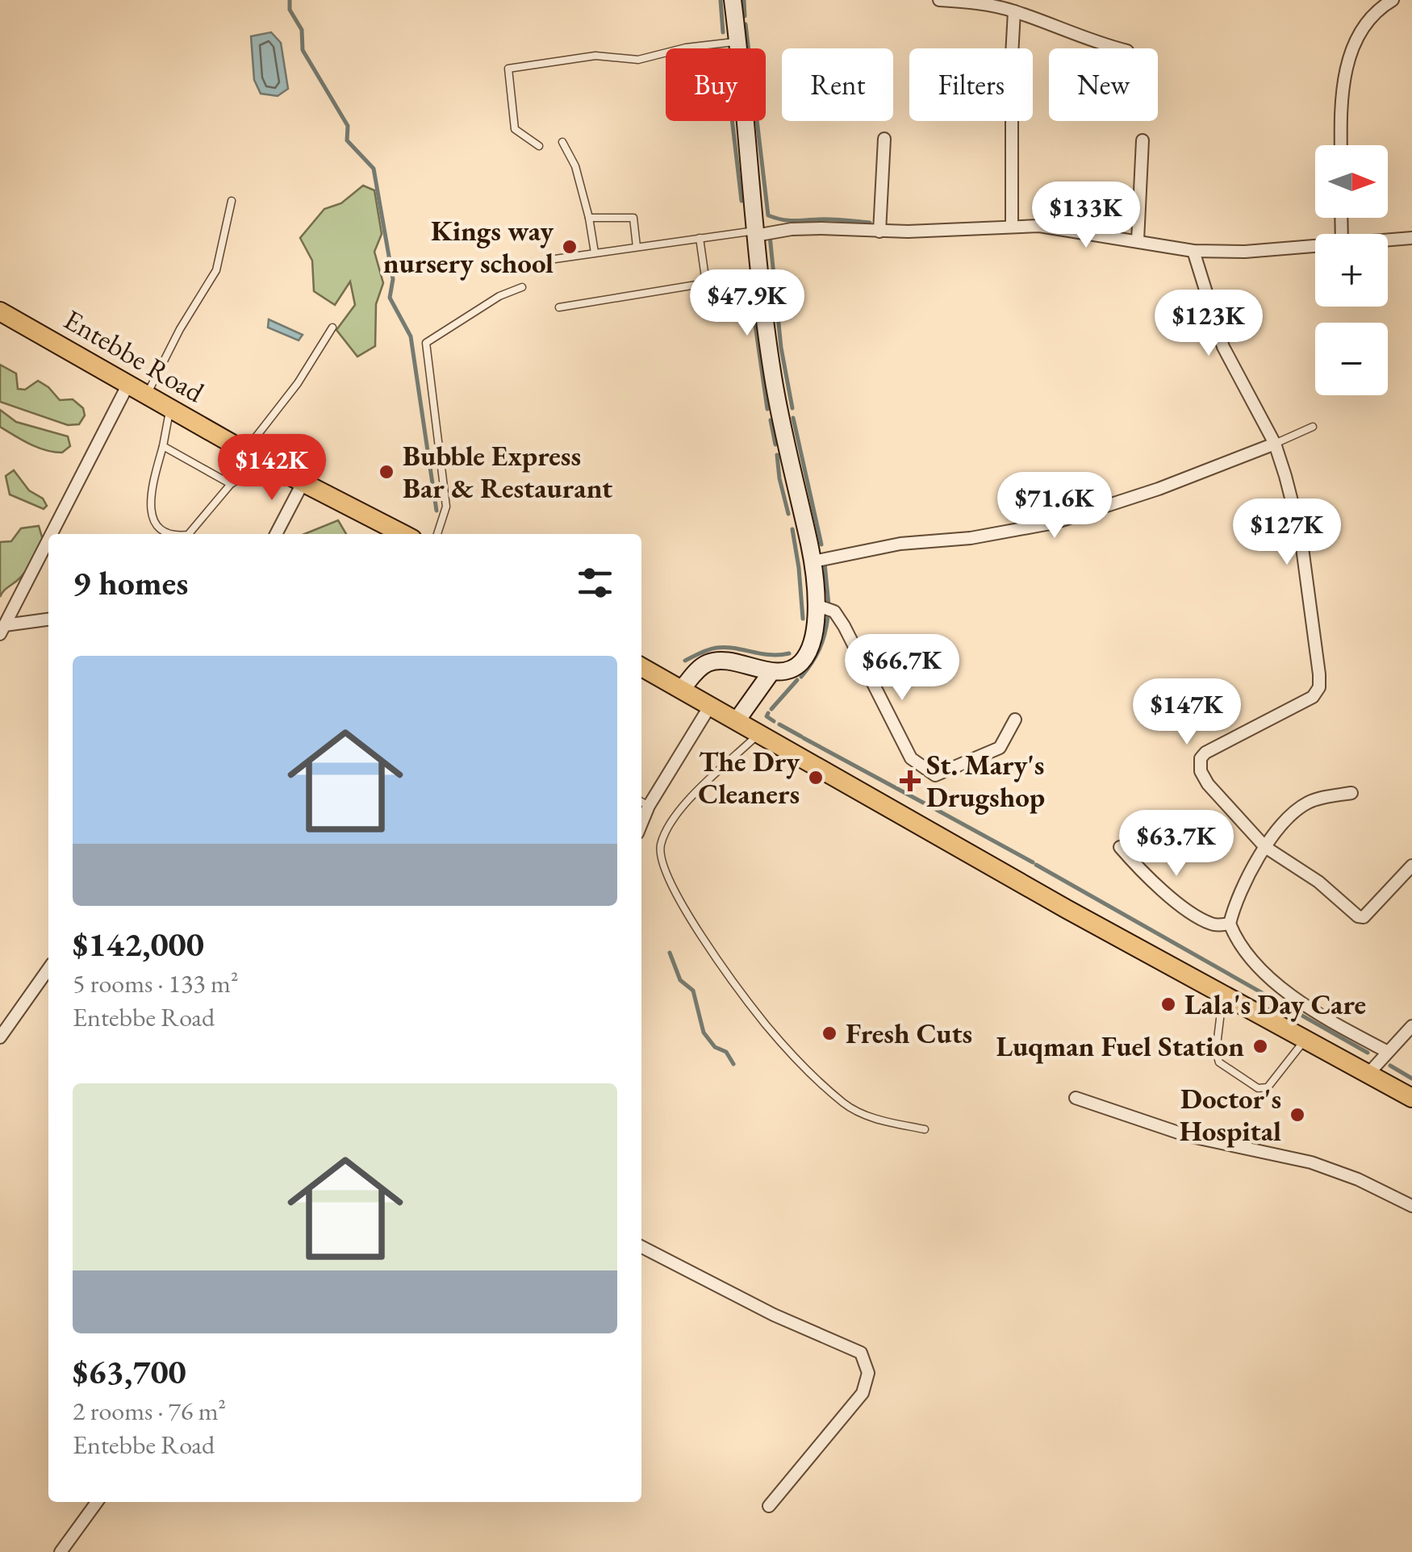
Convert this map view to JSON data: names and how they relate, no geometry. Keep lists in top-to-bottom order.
{
  "streets": {
    "main road": ["Entebbe Road"]
  },
  "places": {
    "other": [
      "Kings way nursery school",
      "Bubble Express Bar & Restaurant",
      "The Dry Cleaners",
      "Lala's Day Care",
      "Fresh Cuts",
      "Luqman Fuel Station",
      "Doctor's Hospital"
    ],
    "health": ["St. Mary's Drugshop"]
  },
  "north": "right",
  "page": {
    "chip": [
      "Buy",
      "Rent",
      "Filters",
      "New"
    ],
    "map_buttons": ["+", "−"],
    "price": [
      "$133K",
      "$47.9K",
      "$123K",
      "$142K",
      "$71.6K",
      "$127K",
      "$66.7K",
      "$147K",
      "$63.7K"
    ],
    "heading": "9 homes",
    "list": [
      {
        "name": "$142,000",
        "note": "5 rooms · 133 m² · Entebbe Road"
      },
      {
        "name": "$63,700",
        "note": "2 rooms · 76 m² · Entebbe Road"
      }
    ]
  }
}
